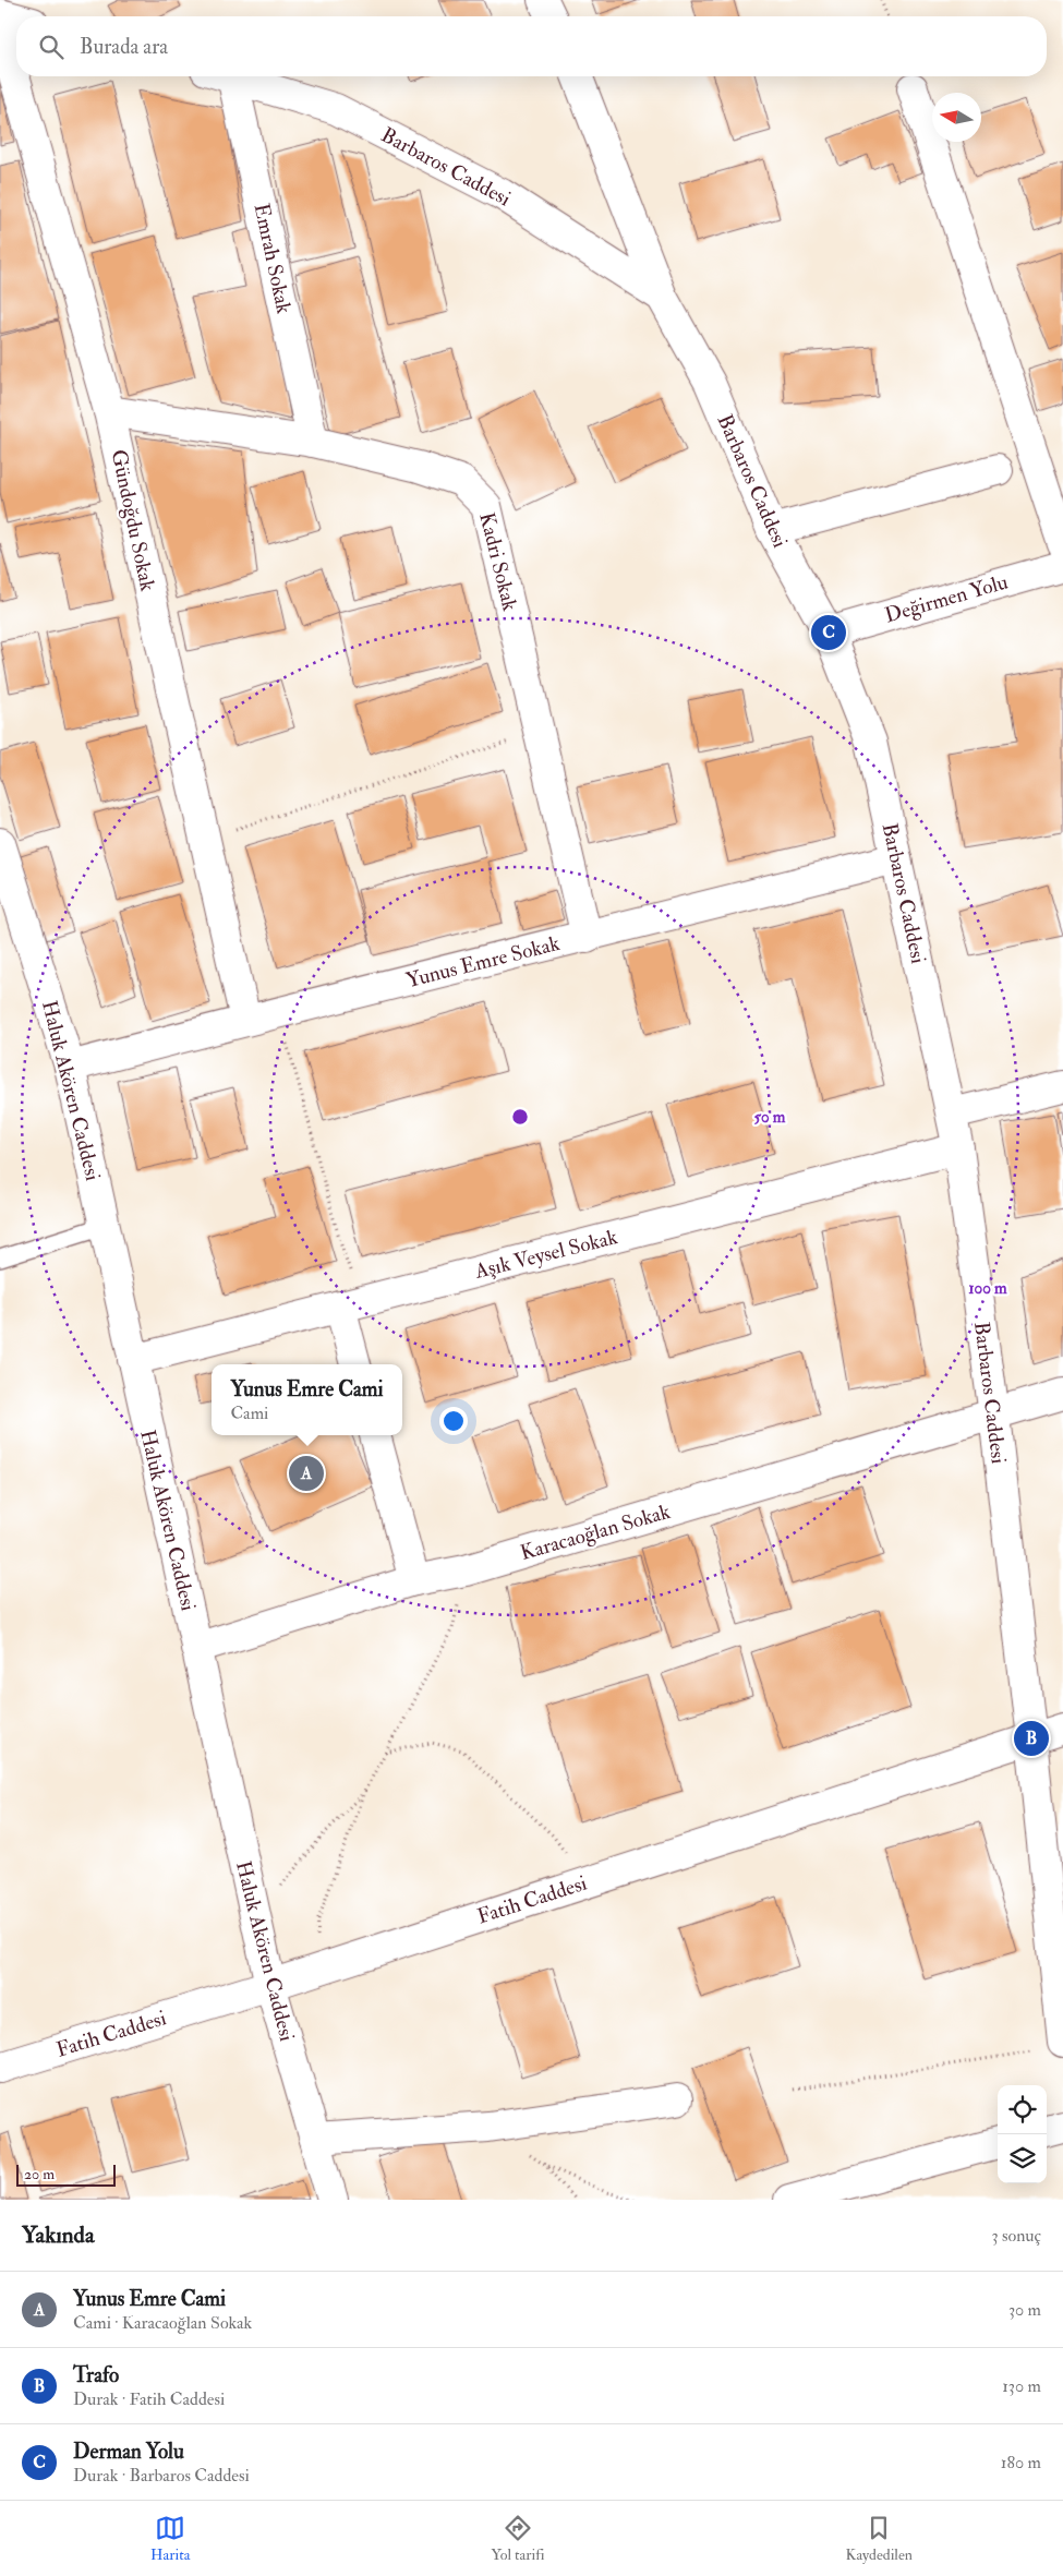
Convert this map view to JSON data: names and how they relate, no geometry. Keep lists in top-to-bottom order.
{
  "streets": {
    "street": [
      "Barbaros Caddesi",
      "Emrah Sokak",
      "Gündoğdu Sokak",
      "Kadri Sokak",
      "Değirmen Yolu",
      "Yunus Emre Sokak",
      "Haluk Akören Caddesi",
      "Aşık Veysel Sokak",
      "Karacaoğlan Sokak",
      "Fatih Caddesi"
    ]
  },
  "crossings": [
    ["Barbaros Caddesi", "Değirmen Yolu"],
    ["Barbaros Caddesi", "Yunus Emre Sokak"],
    ["Barbaros Caddesi", "Aşık Veysel Sokak"],
    ["Barbaros Caddesi", "Karacaoğlan Sokak"],
    ["Barbaros Caddesi", "Fatih Caddesi"],
    ["Emrah Sokak", "Kadri Sokak"],
    ["Gündoğdu Sokak", "Kadri Sokak"],
    ["Gündoğdu Sokak", "Yunus Emre Sokak"],
    ["Kadri Sokak", "Yunus Emre Sokak"],
    ["Yunus Emre Sokak", "Haluk Akören Caddesi"],
    ["Haluk Akören Caddesi", "Aşık Veysel Sokak"],
    ["Haluk Akören Caddesi", "Karacaoğlan Sokak"],
    ["Haluk Akören Caddesi", "Fatih Caddesi"]
  ],
  "scale_bar": "20 m",
  "north": "left",
  "page": {
    "search": "Burada ara",
    "pins": ["C", "A", "B"],
    "popup": ["Yunus Emre Cami", "Cami"],
    "scale": "20 m",
    "heading": ["Yakında", "3 sonuç"],
    "list": [
      {
        "mark": "A",
        "name": "Yunus Emre Cami",
        "note": "Cami · Karacaoğlan Sokak",
        "value": "30 m"
      },
      {
        "mark": "B",
        "name": "Trafo",
        "note": "Durak · Fatih Caddesi",
        "value": "130 m"
      },
      {
        "mark": "C",
        "name": "Derman Yolu",
        "note": "Durak · Barbaros Caddesi",
        "value": "180 m"
      }
    ],
    "nav": ["Harita", "Yol tarifi", "Kaydedilen"]
  },
  "rings": ["50 m", "100 m"]
}
